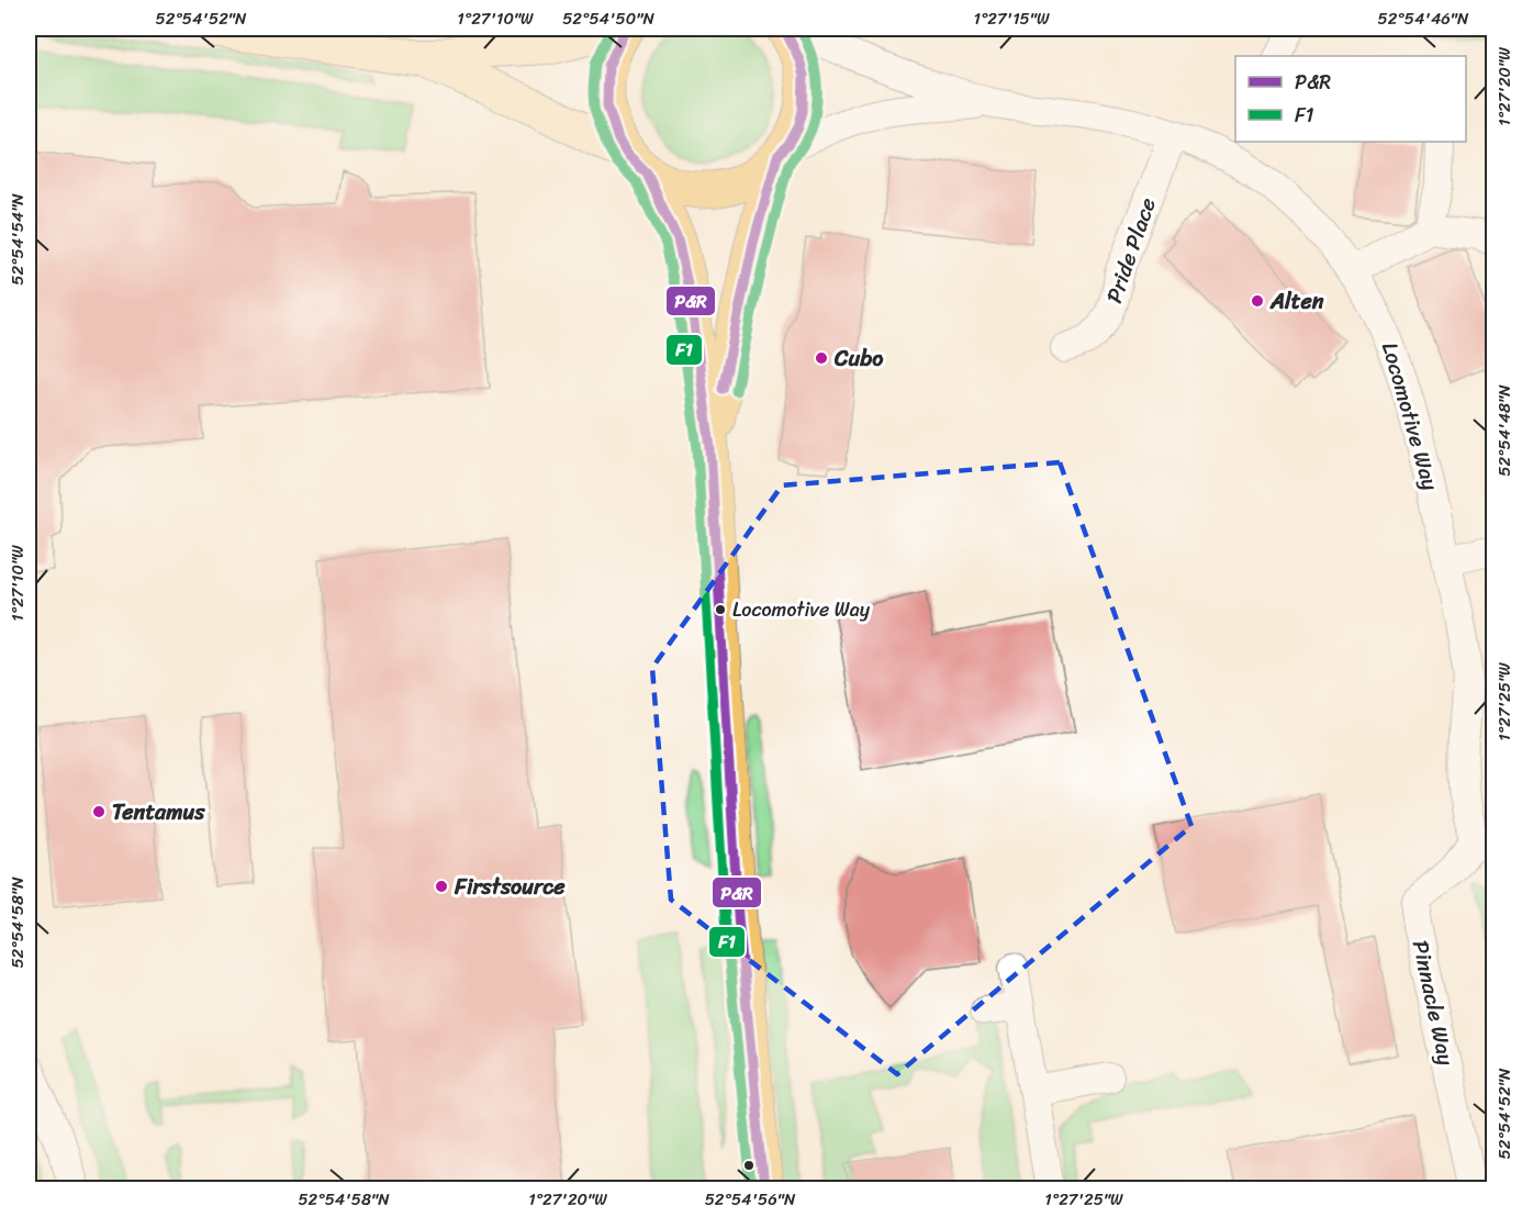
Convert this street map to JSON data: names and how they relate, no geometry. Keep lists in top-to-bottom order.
{
  "streets": {
    "street": ["Pride Place", "Locomotive Way", "Pinnacle Way"]
  },
  "crossings": [
    ["Pride Place", "Locomotive Way"],
    ["Locomotive Way", "Pinnacle Way"]
  ],
  "places": [
    "Alten",
    "Cubo",
    "Locomotive Way",
    "Tentamus",
    "Firstsource"
  ],
  "lines": ["transit line P&R", "transit line F1"],
  "legend": ["P&R", "F1"],
  "coordinates": [
    "52°54'52\"N",
    "1°27'10\"W",
    "52°54'50\"N",
    "1°27'15\"W",
    "52°54'46\"N",
    "1°27'20\"W",
    "52°54'54\"N",
    "52°54'48\"N",
    "1°27'25\"W",
    "52°54'58\"N",
    "52°54'56\"N"
  ]
}
